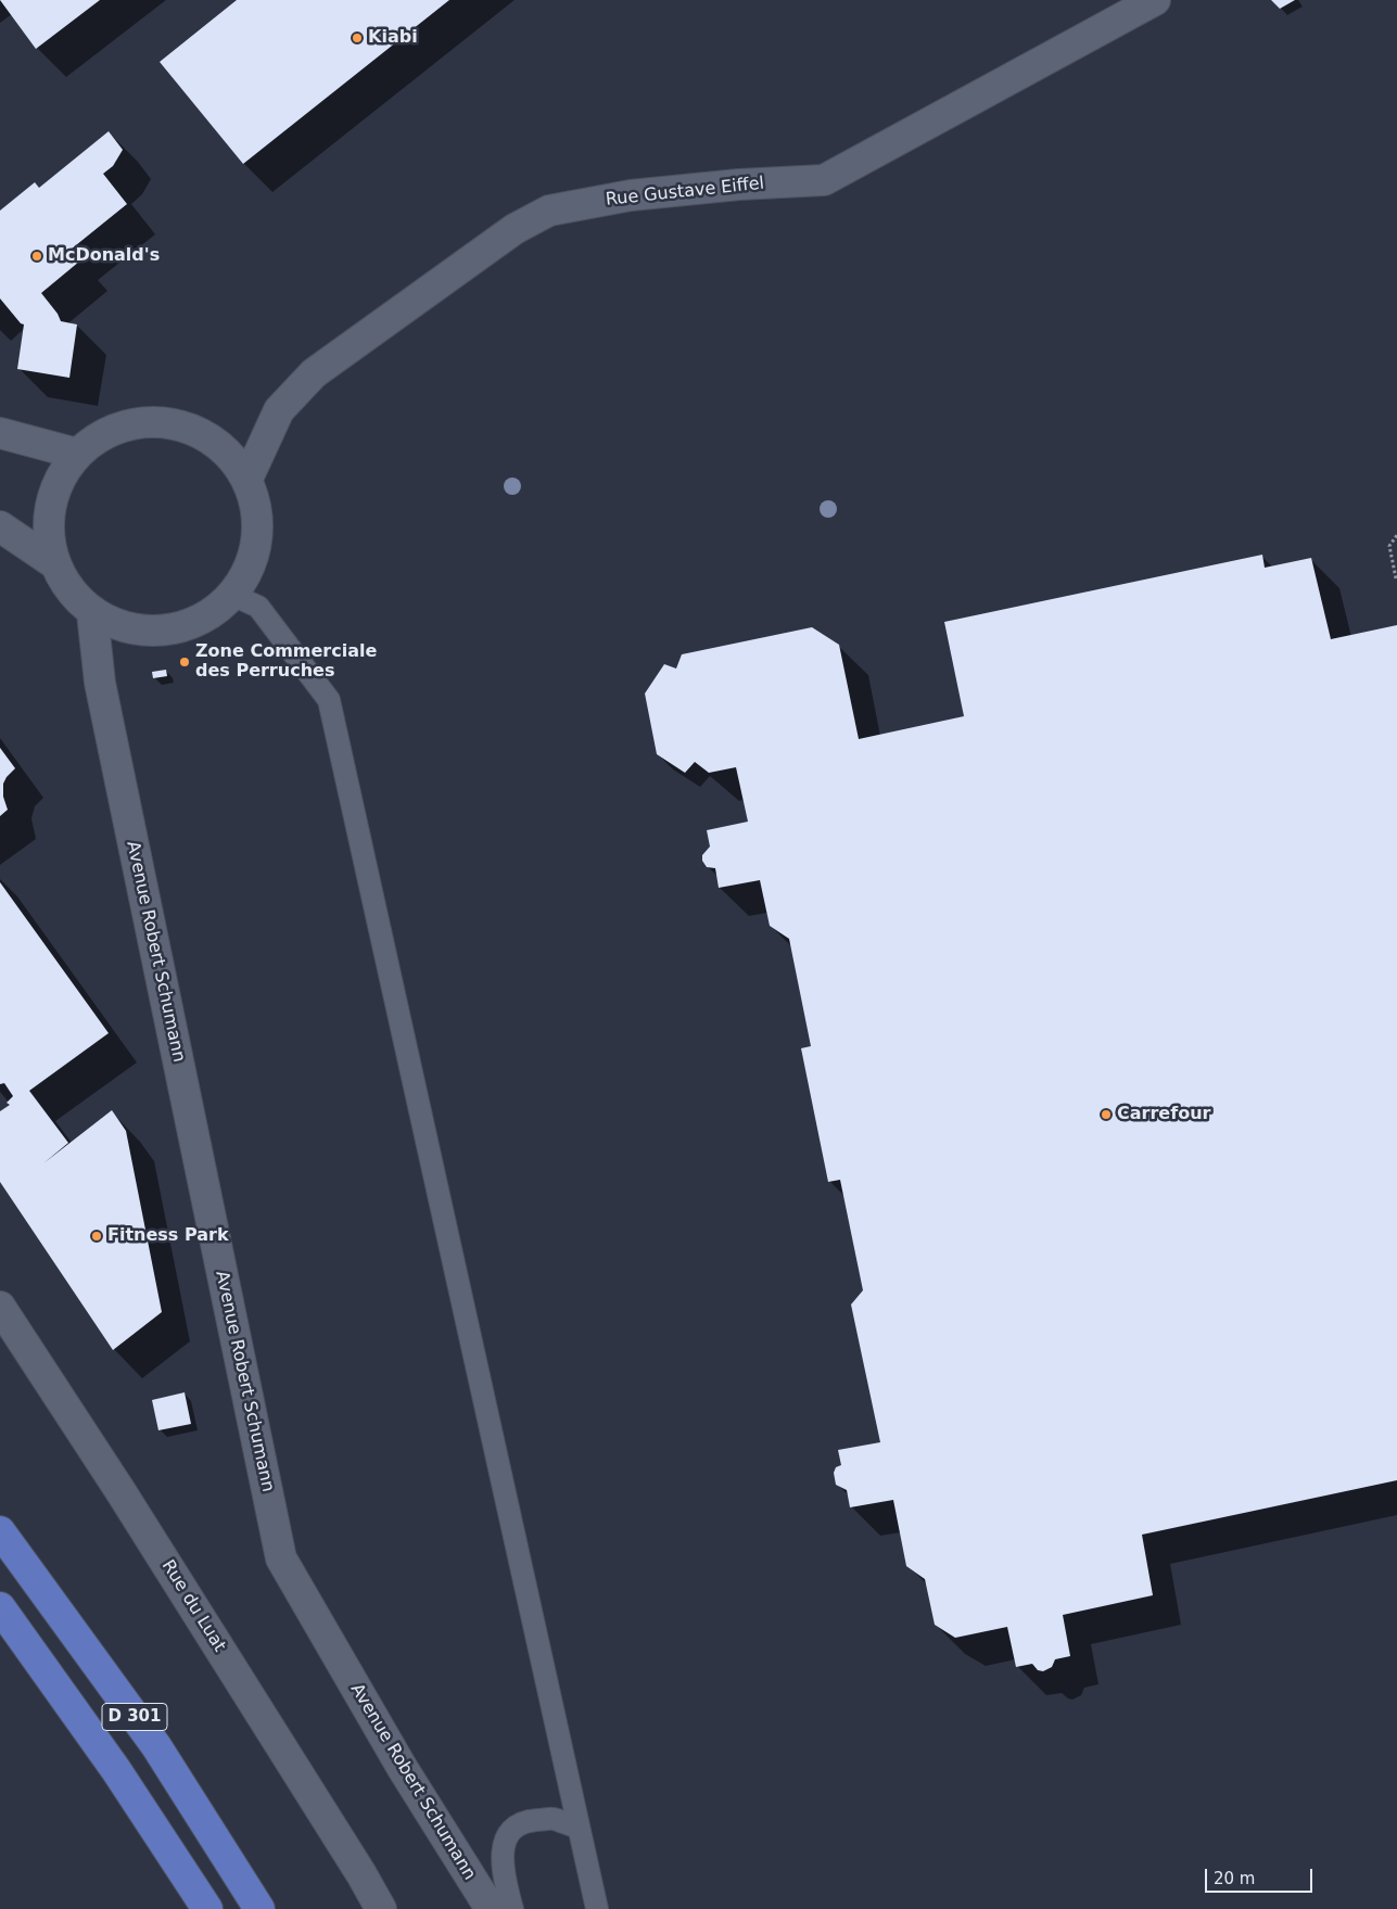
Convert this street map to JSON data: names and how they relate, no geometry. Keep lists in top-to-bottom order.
{
  "streets": {
    "highway": ["D 301"],
    "street": ["Rue Gustave Eiffel", "Avenue Robert Schumann", "Rue du Luat"]
  },
  "places": [
    "Kiabi",
    "McDonald's",
    "Zone Commerciale des Perruches",
    "Carrefour",
    "Fitness Park"
  ],
  "scale_bar": "20 m"
}
